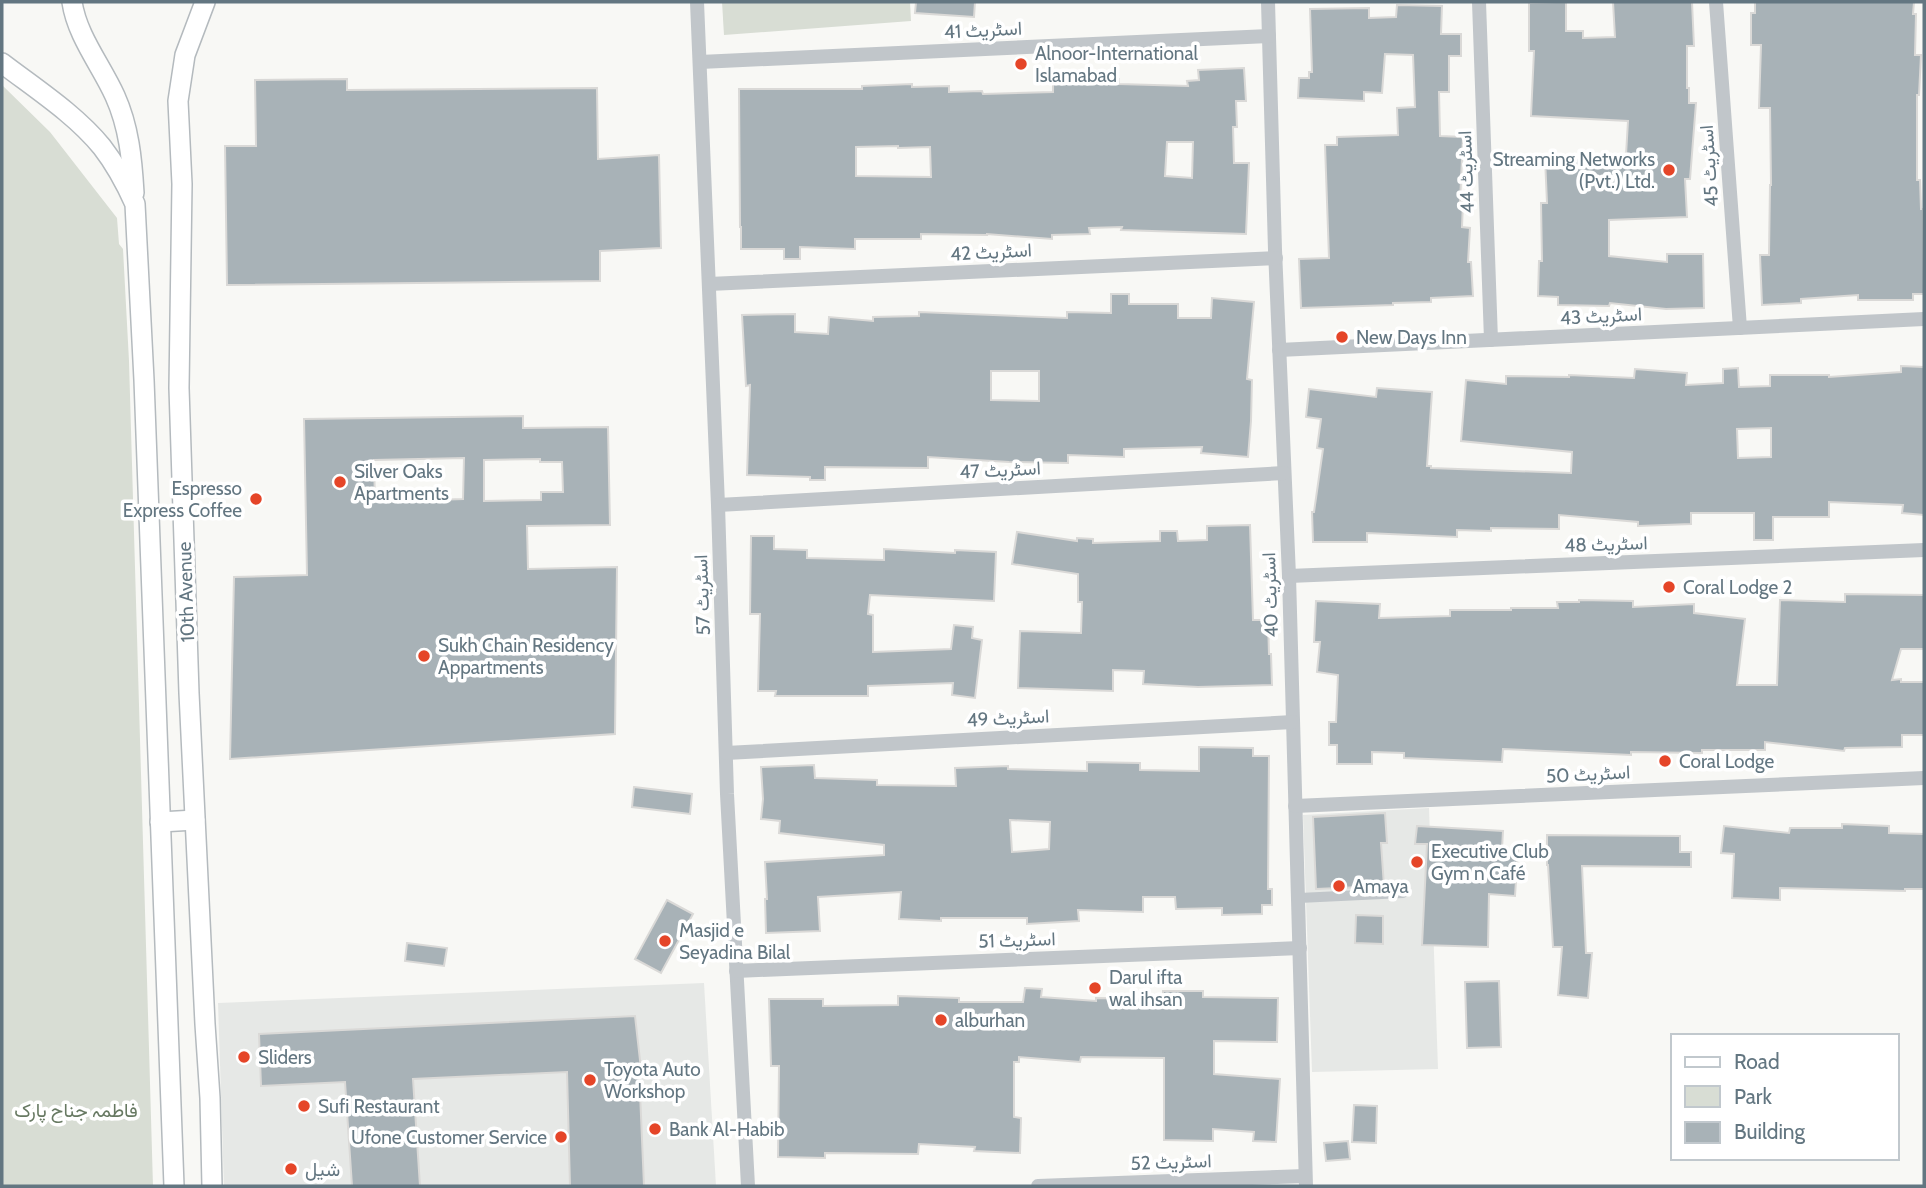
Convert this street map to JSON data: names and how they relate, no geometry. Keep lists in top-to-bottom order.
{
  "streets": {
    "main road": ["10th Avenue"],
    "street": [
      "اسٹریٹ 41",
      "اسٹریٹ 45",
      "اسٹریٹ 44",
      "اسٹریٹ 42",
      "اسٹریٹ 43",
      "اسٹریٹ 47",
      "اسٹریٹ 48",
      "اسٹریٹ 57",
      "اسٹریٹ 40",
      "اسٹریٹ 49",
      "اسٹریٹ 50",
      "اسٹریٹ 51",
      "اسٹریٹ 52"
    ]
  },
  "crossings": [
    ["اسٹریٹ 41", "اسٹریٹ 57"],
    ["اسٹریٹ 41", "اسٹریٹ 40"],
    ["اسٹریٹ 45", "اسٹریٹ 43"],
    ["اسٹریٹ 44", "اسٹریٹ 43"],
    ["اسٹریٹ 42", "اسٹریٹ 57"],
    ["اسٹریٹ 42", "اسٹریٹ 40"],
    ["اسٹریٹ 43", "اسٹریٹ 40"],
    ["اسٹریٹ 47", "اسٹریٹ 57"],
    ["اسٹریٹ 47", "اسٹریٹ 40"],
    ["اسٹریٹ 48", "اسٹریٹ 40"],
    ["اسٹریٹ 57", "اسٹریٹ 49"],
    ["اسٹریٹ 57", "اسٹریٹ 51"],
    ["اسٹریٹ 40", "اسٹریٹ 49"],
    ["اسٹریٹ 40", "اسٹریٹ 50"],
    ["اسٹریٹ 40", "اسٹریٹ 51"],
    ["اسٹریٹ 40", "اسٹریٹ 52"]
  ],
  "parks": ["فاطمہ جناح پارک"],
  "places": [
    "Alnoor-International Islamabad",
    "Streaming Networks (Pvt.) Ltd.",
    "New Days Inn",
    "Silver Oaks Apartments",
    "Espresso Express Coffee",
    "Coral Lodge 2",
    "Sukh Chain Residency Appartments",
    "Coral Lodge",
    "Executive Club Gym n Café",
    "Amaya",
    "Masjid e Seyadina Bilal",
    "Darul ifta wal ihsan",
    "alburhan",
    "Sliders",
    "Toyota Auto Workshop",
    "Sufi Restaurant",
    "Bank Al-Habib",
    "Ufone Customer Service",
    "شیل"
  ],
  "legend": ["Road", "Park", "Building"]
}
